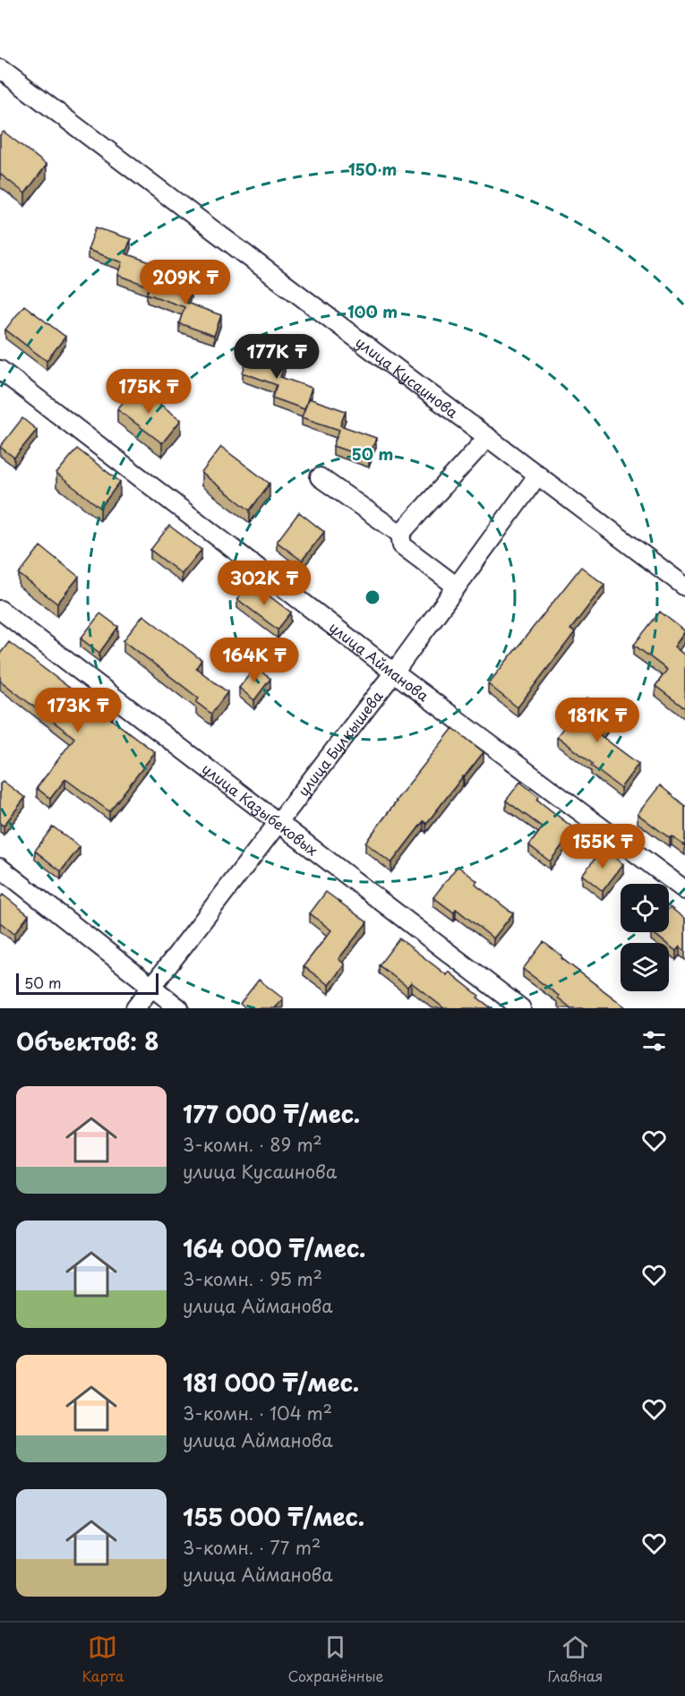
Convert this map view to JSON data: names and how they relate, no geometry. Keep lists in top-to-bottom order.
{
  "streets": {
    "street": [
      "улица Кусаинова",
      "улица Айманова",
      "улица Булкышева",
      "улица Казыбековых"
    ]
  },
  "crossings": [
    ["улица Кусаинова", "улица Булкышева"],
    ["улица Айманова", "улица Булкышева"],
    ["улица Булкышева", "улица Казыбековых"]
  ],
  "scale_bar": "50 m",
  "page": {
    "price": [
      "209K ₸",
      "177K ₸",
      "175K ₸",
      "302K ₸",
      "164K ₸",
      "173K ₸",
      "181K ₸",
      "155K ₸"
    ],
    "scale": "50 m",
    "heading": "Объектов: 8",
    "list": [
      {
        "name": "177 000 ₸/мес.",
        "note": "3-комн. · 89 m² · улица Кусаинова"
      },
      {
        "name": "164 000 ₸/мес.",
        "note": "3-комн. · 95 m² · улица Айманова"
      },
      {
        "name": "181 000 ₸/мес.",
        "note": "3-комн. · 104 m² · улица Айманова"
      },
      {
        "name": "155 000 ₸/мес.",
        "note": "3-комн. · 77 m² · улица Айманова"
      }
    ],
    "tabs": ["Карта", "Сохранённые", "Главная"]
  },
  "rings": ["150 m", "100 m", "50 m"]
}
